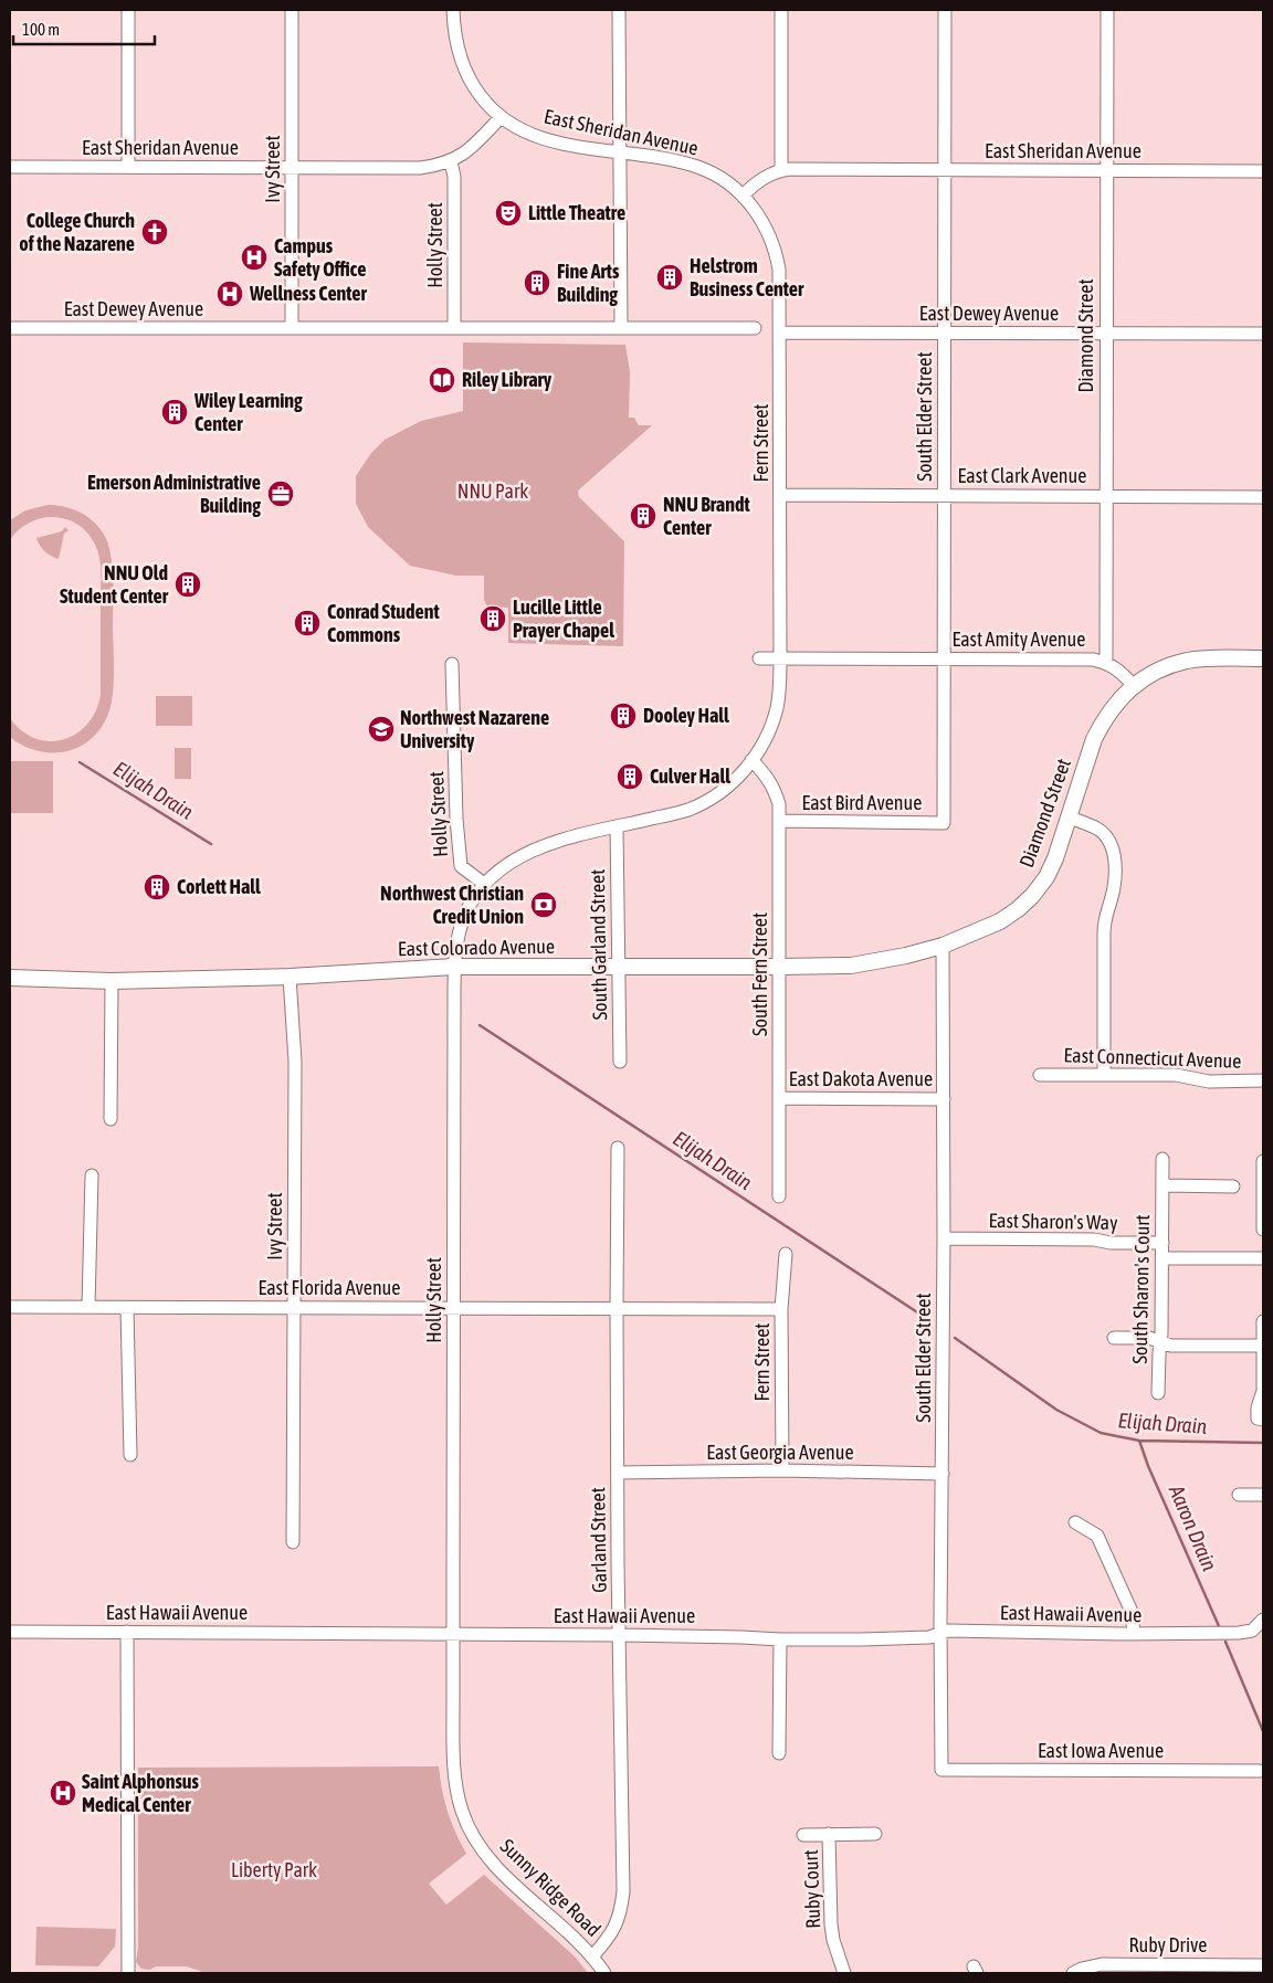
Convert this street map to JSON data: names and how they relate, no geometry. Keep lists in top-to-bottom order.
{
  "streets": {
    "main road": ["Diamond Street", "East Colorado Avenue"],
    "street": [
      "East Sheridan Avenue",
      "Ivy Street",
      "Holly Street",
      "East Dewey Avenue",
      "South Elder Street",
      "Fern Street",
      "East Clark Avenue",
      "East Amity Avenue",
      "East Bird Avenue",
      "South Garland Street",
      "South Fern Street",
      "East Connecticut Avenue",
      "East Dakota Avenue",
      "East Sharon's Way",
      "East Florida Avenue",
      "South Sharon's Court",
      "East Georgia Avenue",
      "Garland Street",
      "East Hawaii Avenue",
      "East Iowa Avenue",
      "Sunny Ridge Road",
      "Ruby Court",
      "Ruby Drive"
    ]
  },
  "crossings": [
    ["East Sheridan Avenue", "Ivy Street"],
    ["East Sheridan Avenue", "Holly Street"],
    ["East Sheridan Avenue", "Diamond Street"],
    ["East Sheridan Avenue", "South Elder Street"],
    ["East Sheridan Avenue", "Fern Street"],
    ["Ivy Street", "East Dewey Avenue"],
    ["Ivy Street", "East Colorado Avenue"],
    ["Ivy Street", "East Florida Avenue"],
    ["Holly Street", "East Dewey Avenue"],
    ["Holly Street", "East Colorado Avenue"],
    ["Holly Street", "East Florida Avenue"],
    ["Holly Street", "East Hawaii Avenue"],
    ["Holly Street", "Sunny Ridge Road"],
    ["East Dewey Avenue", "Diamond Street"],
    ["East Dewey Avenue", "South Elder Street"],
    ["East Dewey Avenue", "Fern Street"],
    ["Diamond Street", "South Elder Street"],
    ["Diamond Street", "East Clark Avenue"],
    ["Diamond Street", "East Amity Avenue"],
    ["Diamond Street", "East Colorado Avenue"],
    ["South Elder Street", "East Clark Avenue"],
    ["South Elder Street", "East Amity Avenue"],
    ["South Elder Street", "East Bird Avenue"],
    ["South Elder Street", "East Colorado Avenue"],
    ["South Elder Street", "East Dakota Avenue"],
    ["South Elder Street", "East Sharon's Way"],
    ["South Elder Street", "East Georgia Avenue"],
    ["South Elder Street", "East Hawaii Avenue"],
    ["South Elder Street", "East Iowa Avenue"],
    ["Fern Street", "East Clark Avenue"],
    ["Fern Street", "East Amity Avenue"],
    ["Fern Street", "South Fern Street"],
    ["Fern Street", "East Florida Avenue"],
    ["Fern Street", "East Georgia Avenue"],
    ["East Bird Avenue", "South Fern Street"],
    ["South Garland Street", "East Colorado Avenue"],
    ["East Colorado Avenue", "South Fern Street"],
    ["South Fern Street", "East Dakota Avenue"],
    ["East Sharon's Way", "South Sharon's Court"],
    ["East Florida Avenue", "Garland Street"],
    ["East Georgia Avenue", "Garland Street"],
    ["Garland Street", "East Hawaii Avenue"],
    ["Garland Street", "Sunny Ridge Road"],
    ["East Hawaii Avenue", "Sunny Ridge Road"]
  ],
  "water": ["Elijah Drain", "Aaron Drain"],
  "parks": ["NNU Park", "Liberty Park"],
  "places": {
    "theatre": ["Little Theatre"],
    "church": ["College Church of the Nazarene"],
    "hospital": ["Campus Safety Office", "Wellness Center", "Saint Alphonsus Medical Center"],
    "building": [
      "Helstrom Business Center",
      "Fine Arts Building",
      "Wiley Learning Center",
      "NNU Brandt Center",
      "NNU Old Student Center",
      "Lucille Little Prayer Chapel",
      "Conrad Student Commons",
      "Dooley Hall",
      "Culver Hall",
      "Corlett Hall"
    ],
    "library": ["Riley Library"],
    "office": ["Emerson Administrative Building"],
    "school or university": ["Northwest Nazarene University"],
    "bank": ["Northwest Christian Credit Union"]
  },
  "scale_bar": "100 m"
}
